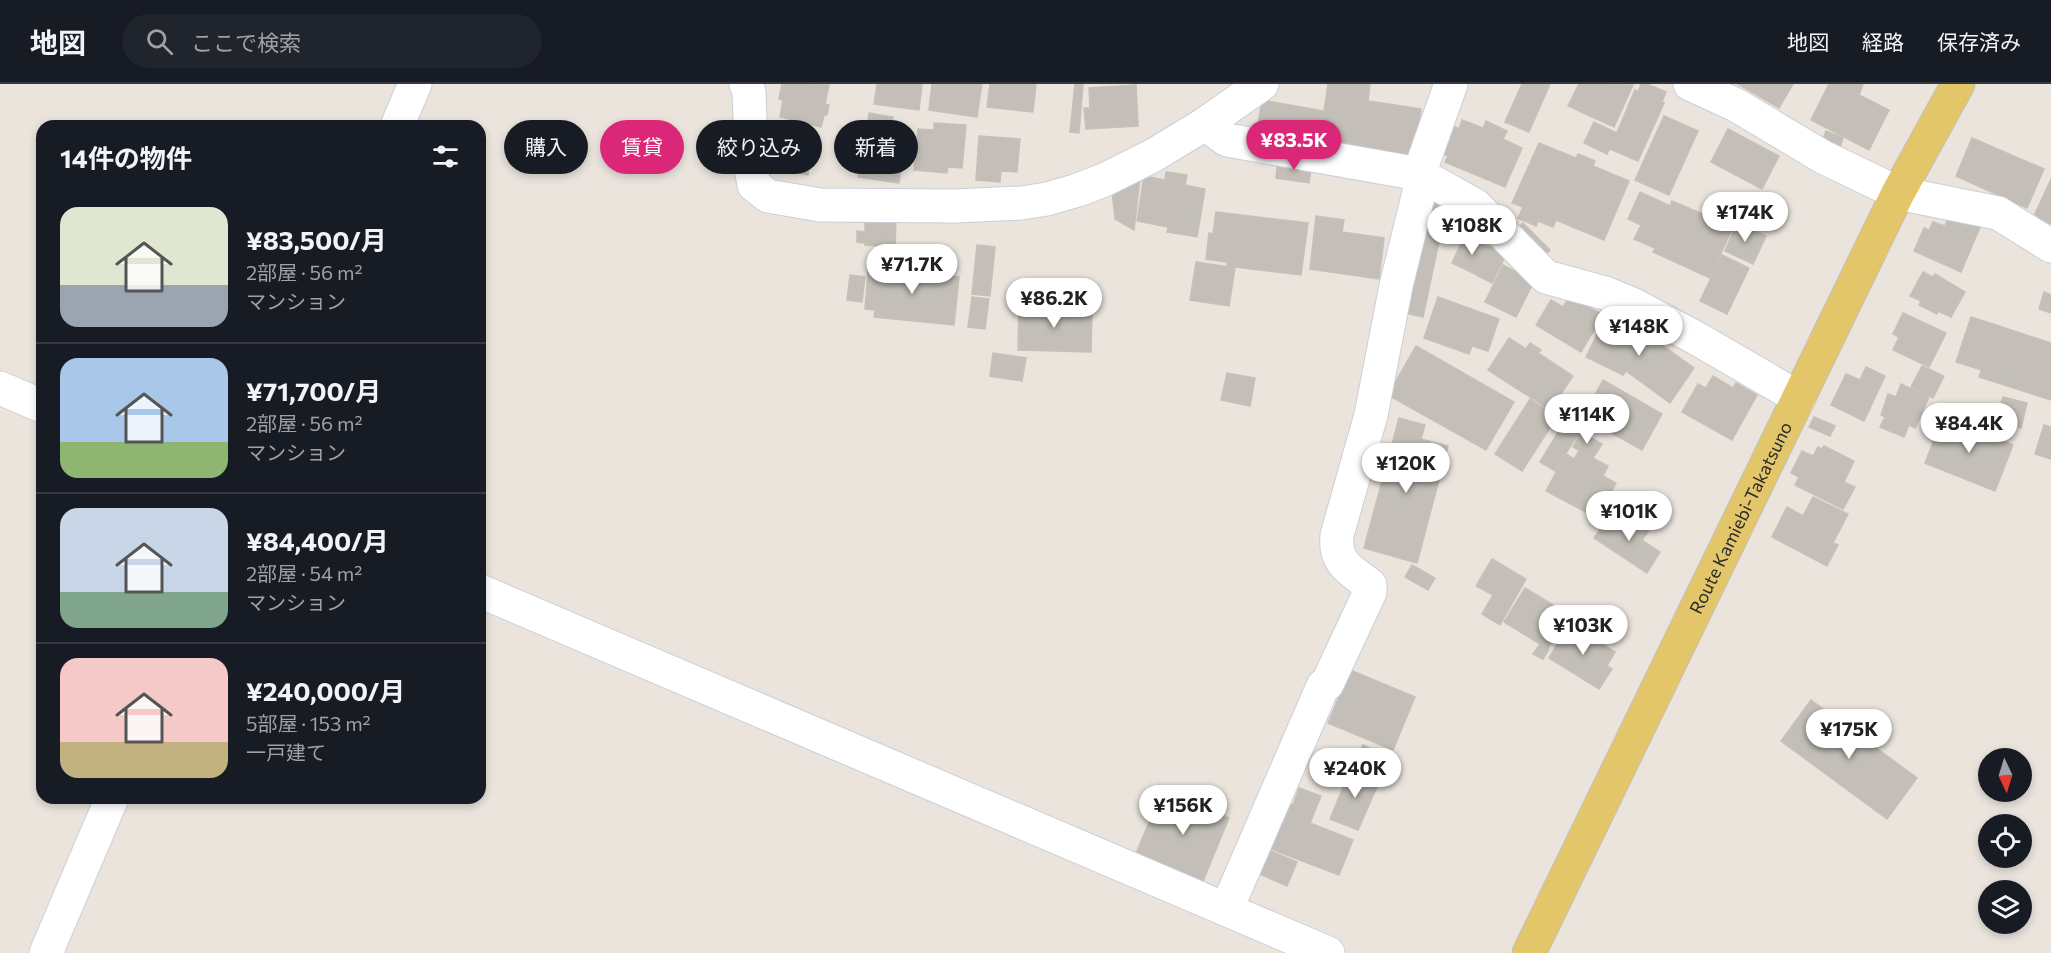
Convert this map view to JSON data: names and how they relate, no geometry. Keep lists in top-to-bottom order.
{
  "streets": {
    "main road": ["Route Kamiebi-Takatsuno"]
  },
  "north": "bottom",
  "page": {
    "header": "地図",
    "search": "ここで検索",
    "nav": ["地図", "経路", "保存済み"],
    "price": [
      "¥83.5K",
      "¥174K",
      "¥108K",
      "¥71.7K",
      "¥86.2K",
      "¥148K",
      "¥114K",
      "¥84.4K",
      "¥120K",
      "¥101K",
      "¥103K",
      "¥175K",
      "¥240K",
      "¥156K"
    ],
    "chip": [
      "購入",
      "賃貸",
      "絞り込み",
      "新着"
    ],
    "heading": "14件の物件",
    "list": [
      {
        "name": "¥83,500/月",
        "note": "2部屋 · 56 m² · マンション"
      },
      {
        "name": "¥71,700/月",
        "note": "2部屋 · 56 m² · マンション"
      },
      {
        "name": "¥84,400/月",
        "note": "2部屋 · 54 m² · マンション"
      },
      {
        "name": "¥240,000/月",
        "note": "5部屋 · 153 m² · 一戸建て"
      }
    ]
  }
}
